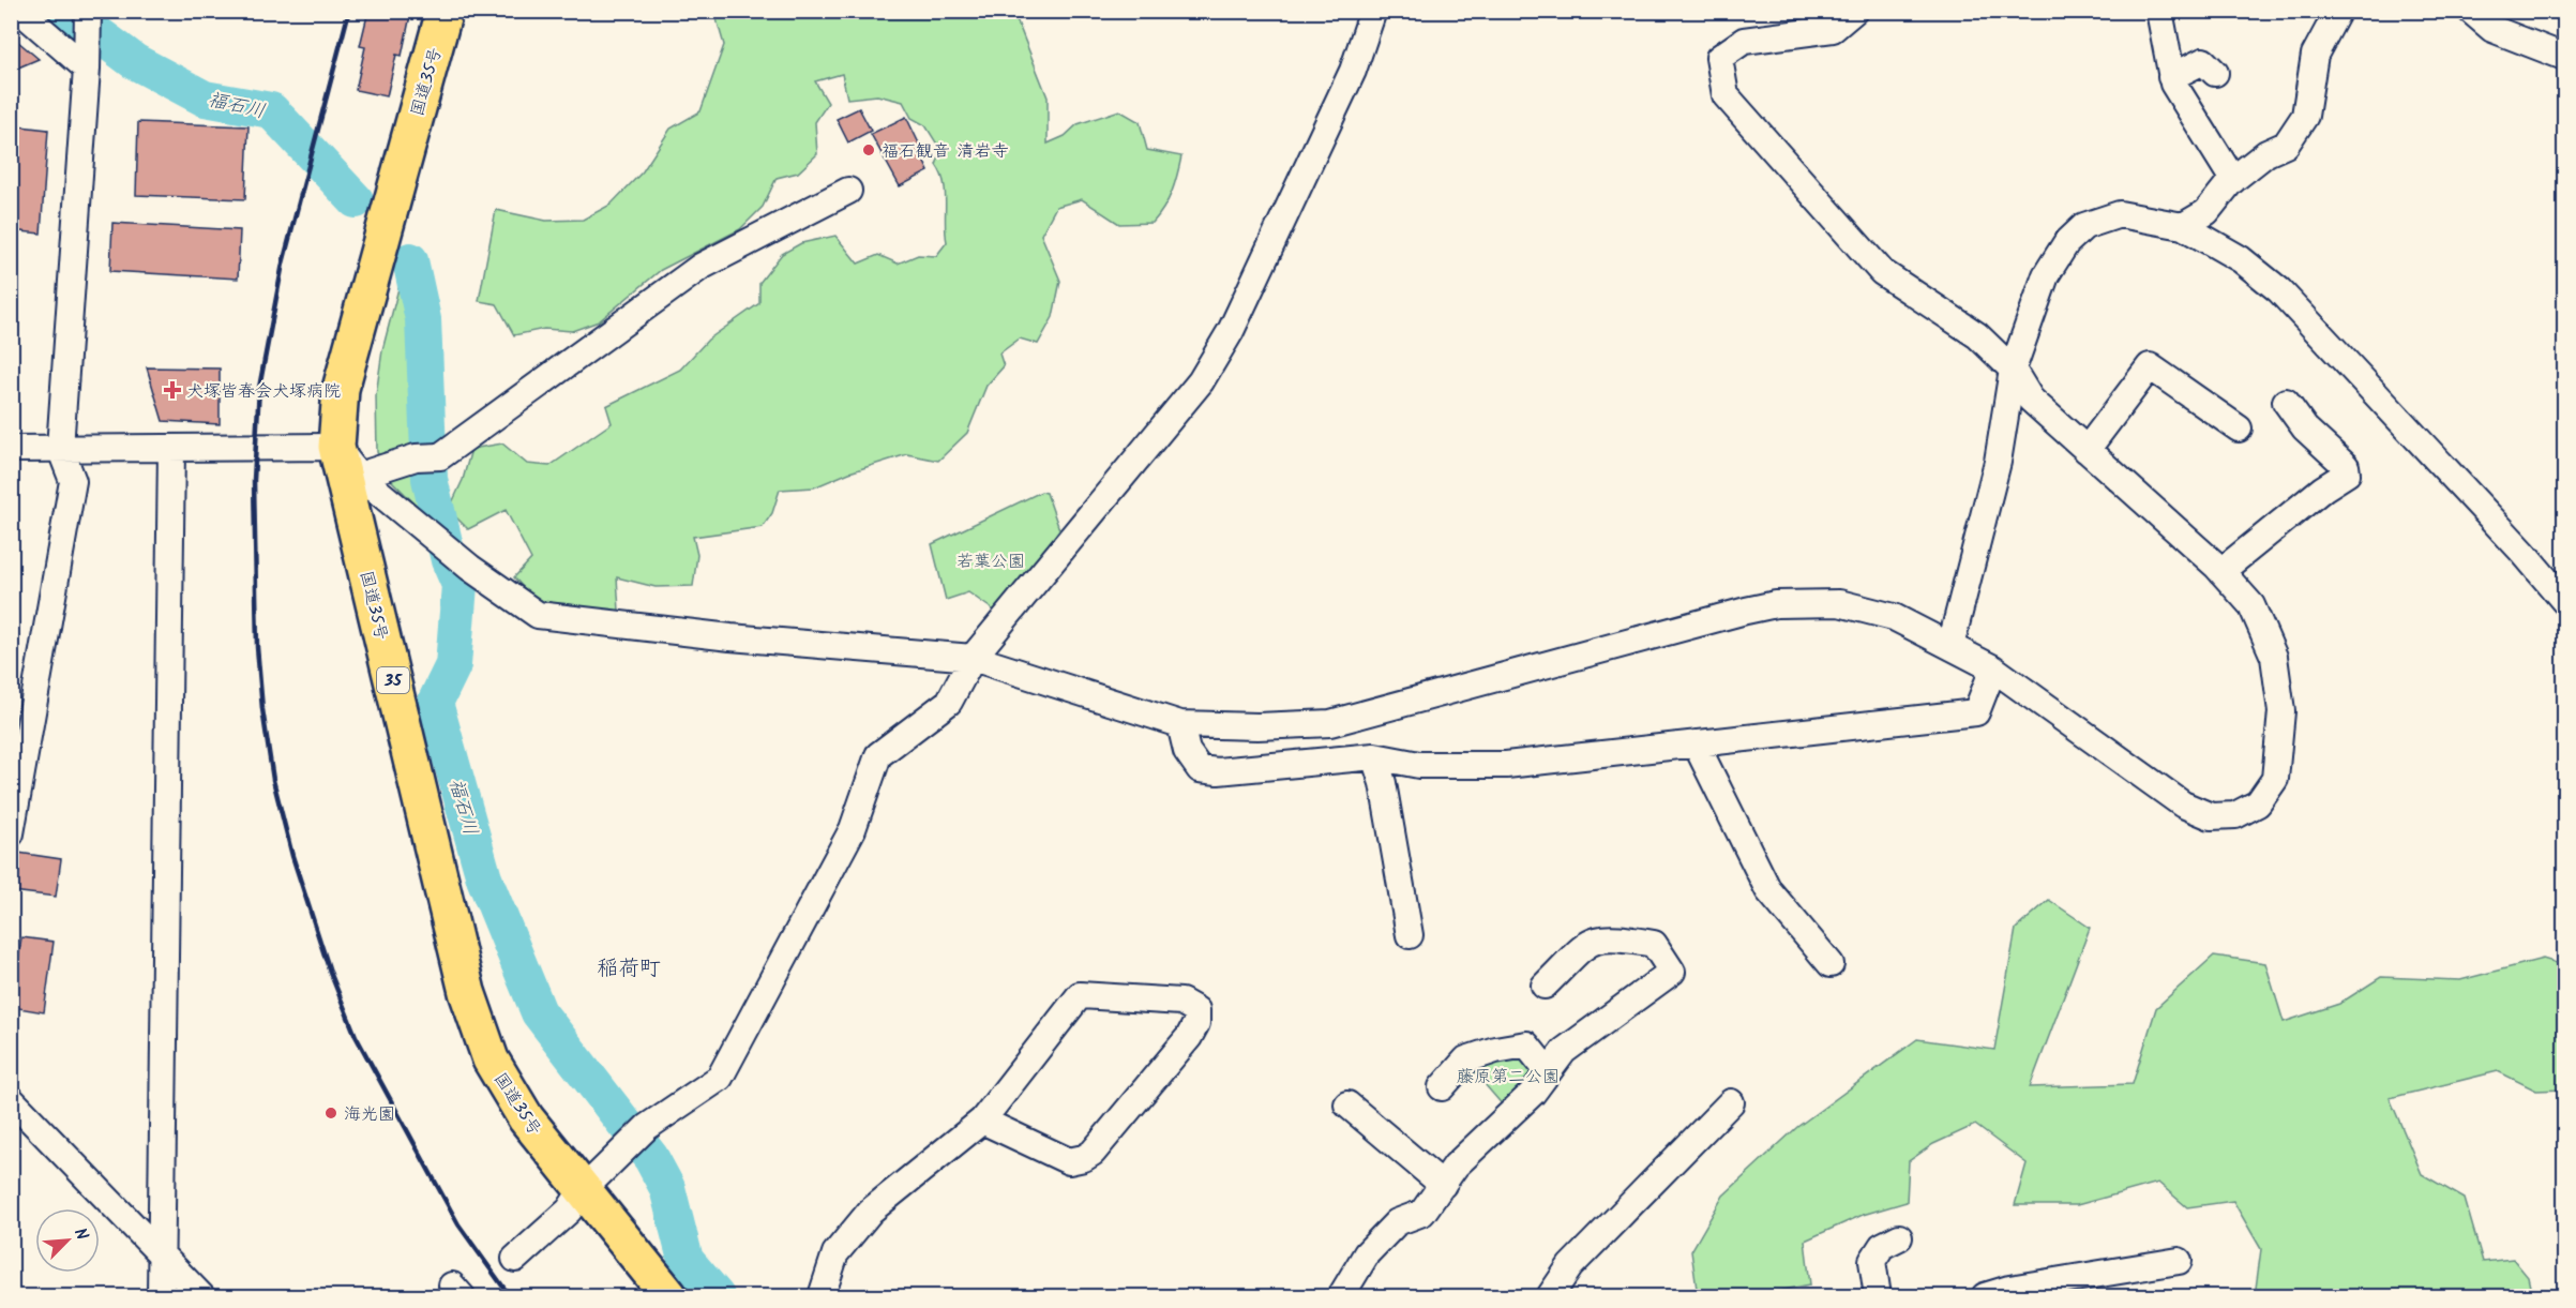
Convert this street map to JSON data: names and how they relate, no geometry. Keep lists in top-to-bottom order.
{
  "streets": {
    "highway": ["国道35号", "35"]
  },
  "districts": ["稲荷町"],
  "water": ["福石川"],
  "parks": ["若葉公園", "藤原第二公園"],
  "places": {
    "other": ["福石観音 清岩寺", "海光園"],
    "health": ["犬塚皆春会犬塚病院"]
  },
  "north": "top right"
}
